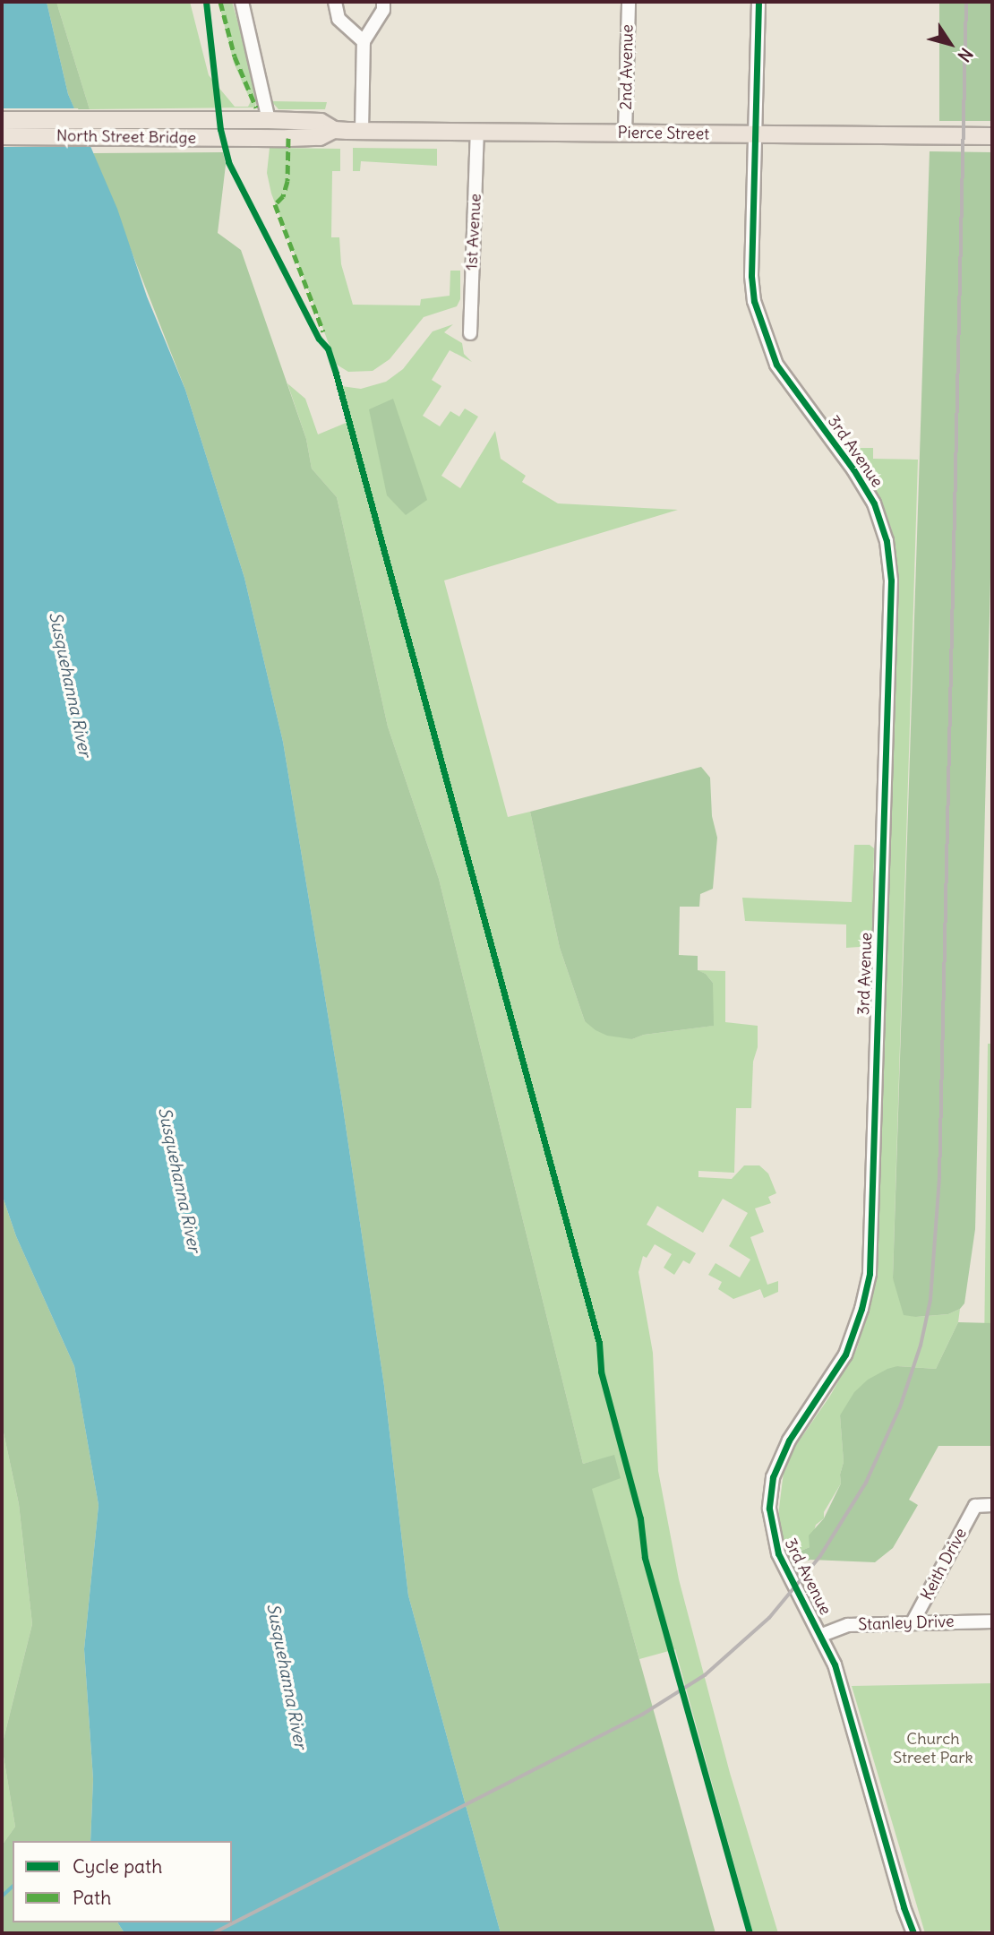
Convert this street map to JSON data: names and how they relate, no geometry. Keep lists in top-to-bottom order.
{
  "streets": {
    "main road": ["Pierce Street", "North Street Bridge"],
    "street": [
      "2nd Avenue",
      "1st Avenue",
      "3rd Avenue",
      "Keith Drive",
      "Stanley Drive"
    ]
  },
  "crossings": [
    ["2nd Avenue", "Pierce Street"],
    ["Pierce Street", "North Street Bridge"],
    ["Pierce Street", "1st Avenue"],
    ["Pierce Street", "3rd Avenue"],
    ["3rd Avenue", "Stanley Drive"],
    ["Keith Drive", "Stanley Drive"]
  ],
  "water": ["Susquehanna River"],
  "parks": ["Church Street Park"],
  "legend": ["Cycle path", "Path"],
  "north": "bottom right"
}
